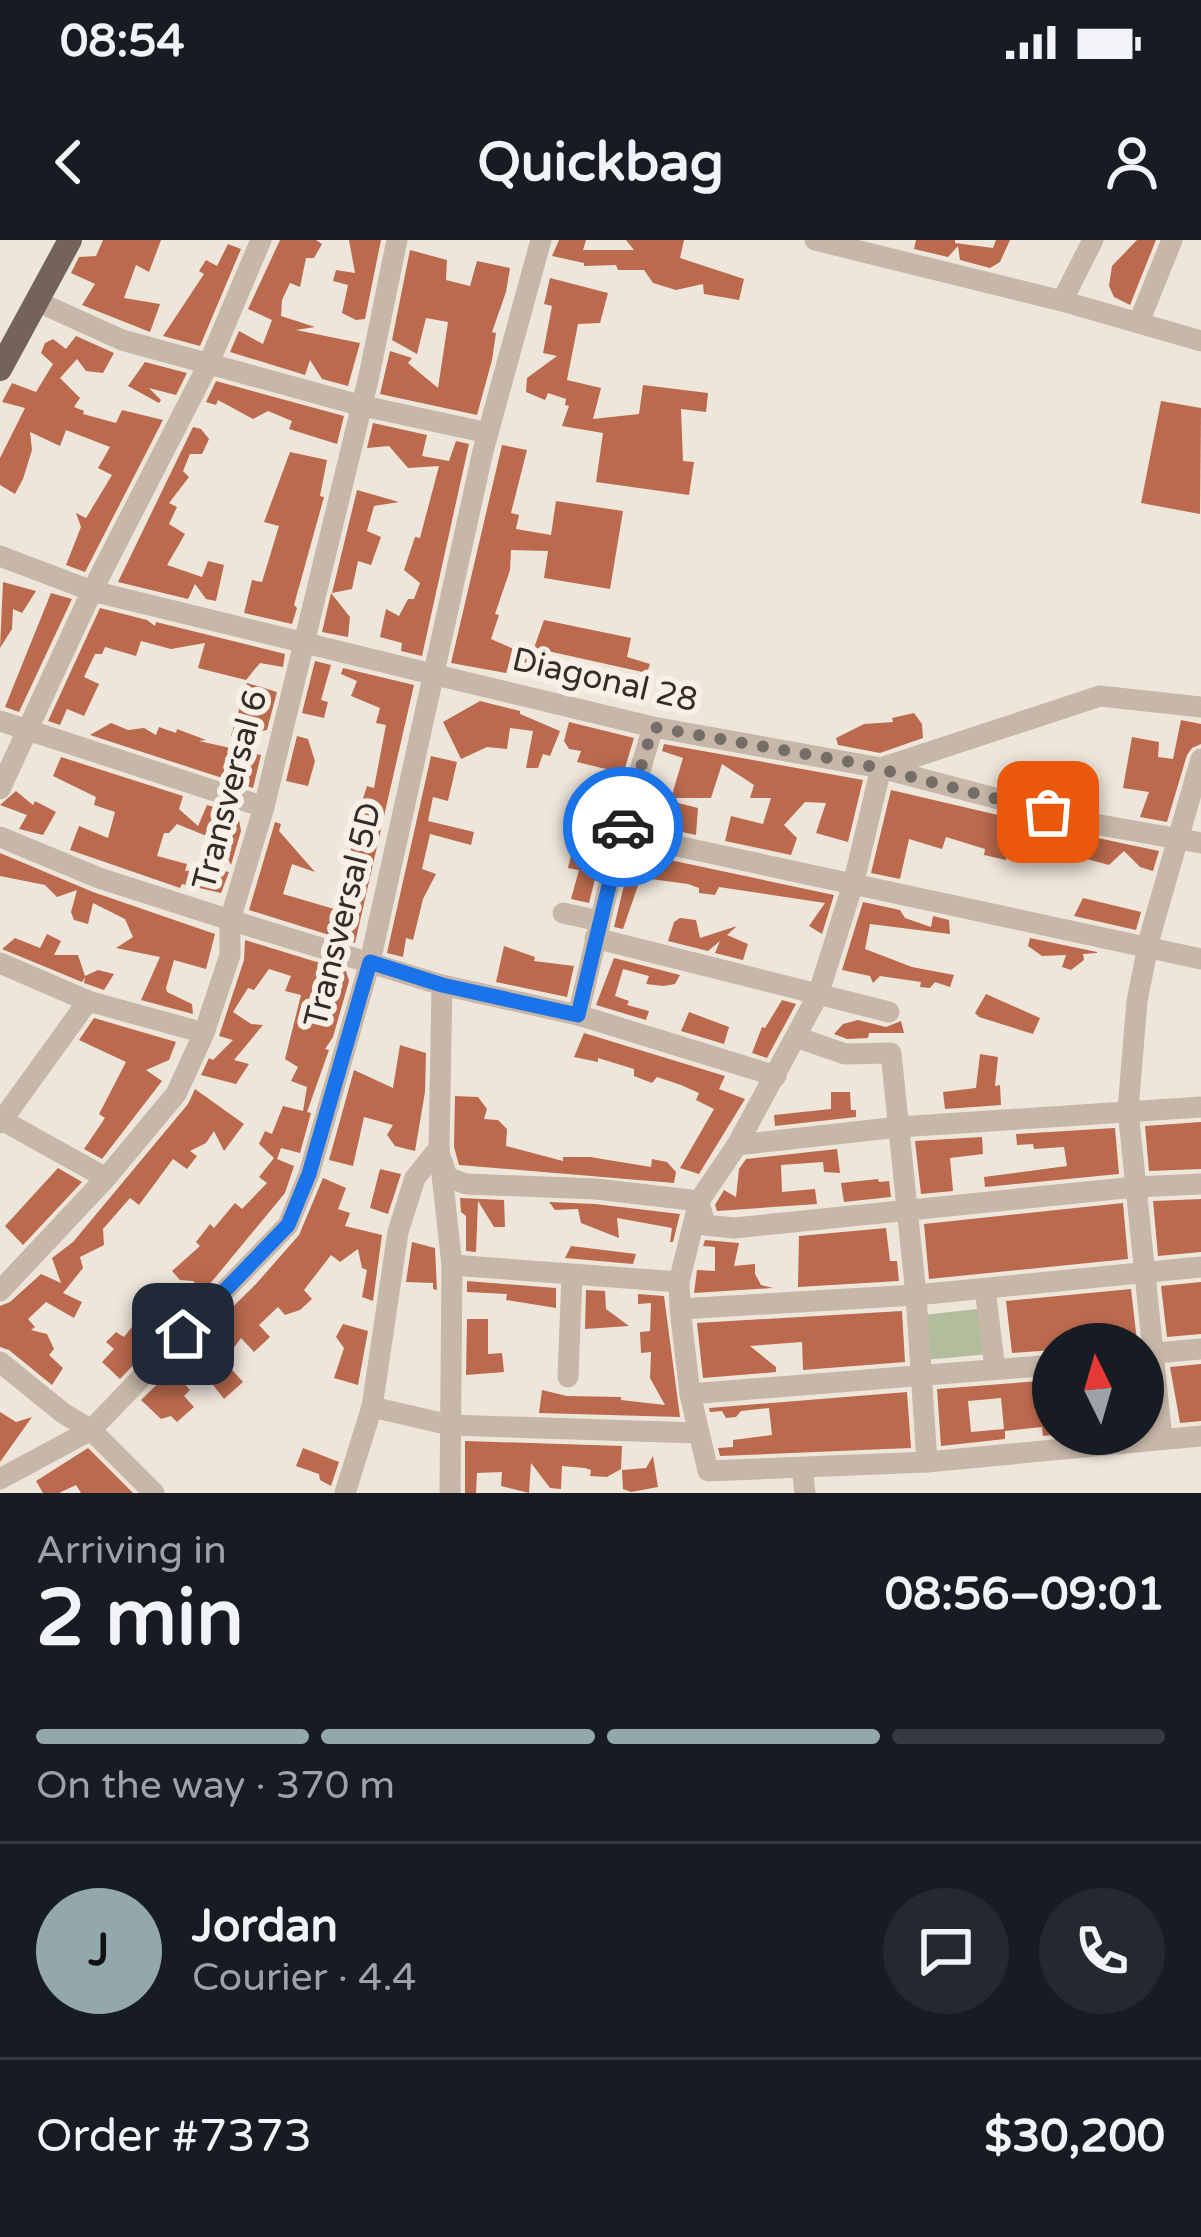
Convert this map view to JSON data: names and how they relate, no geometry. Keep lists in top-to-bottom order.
{
  "streets": {
    "street": ["Diagonal 28", "Transversal 6", "Transversal 5D"]
  },
  "crossings": [
    ["Diagonal 28", "Transversal 6"],
    ["Diagonal 28", "Transversal 5D"]
  ],
  "north": "top",
  "page": {
    "status": "08:54",
    "header": "Quickbag",
    "heading": ["2 min", "Arriving in", "08:56–09:01"],
    "panel": [
      "Jordan",
      "Courier · 4.4",
      "Order #7373",
      "$30,200"
    ],
    "bar": "On the way · 370 m",
    "round": "J"
  }
}
